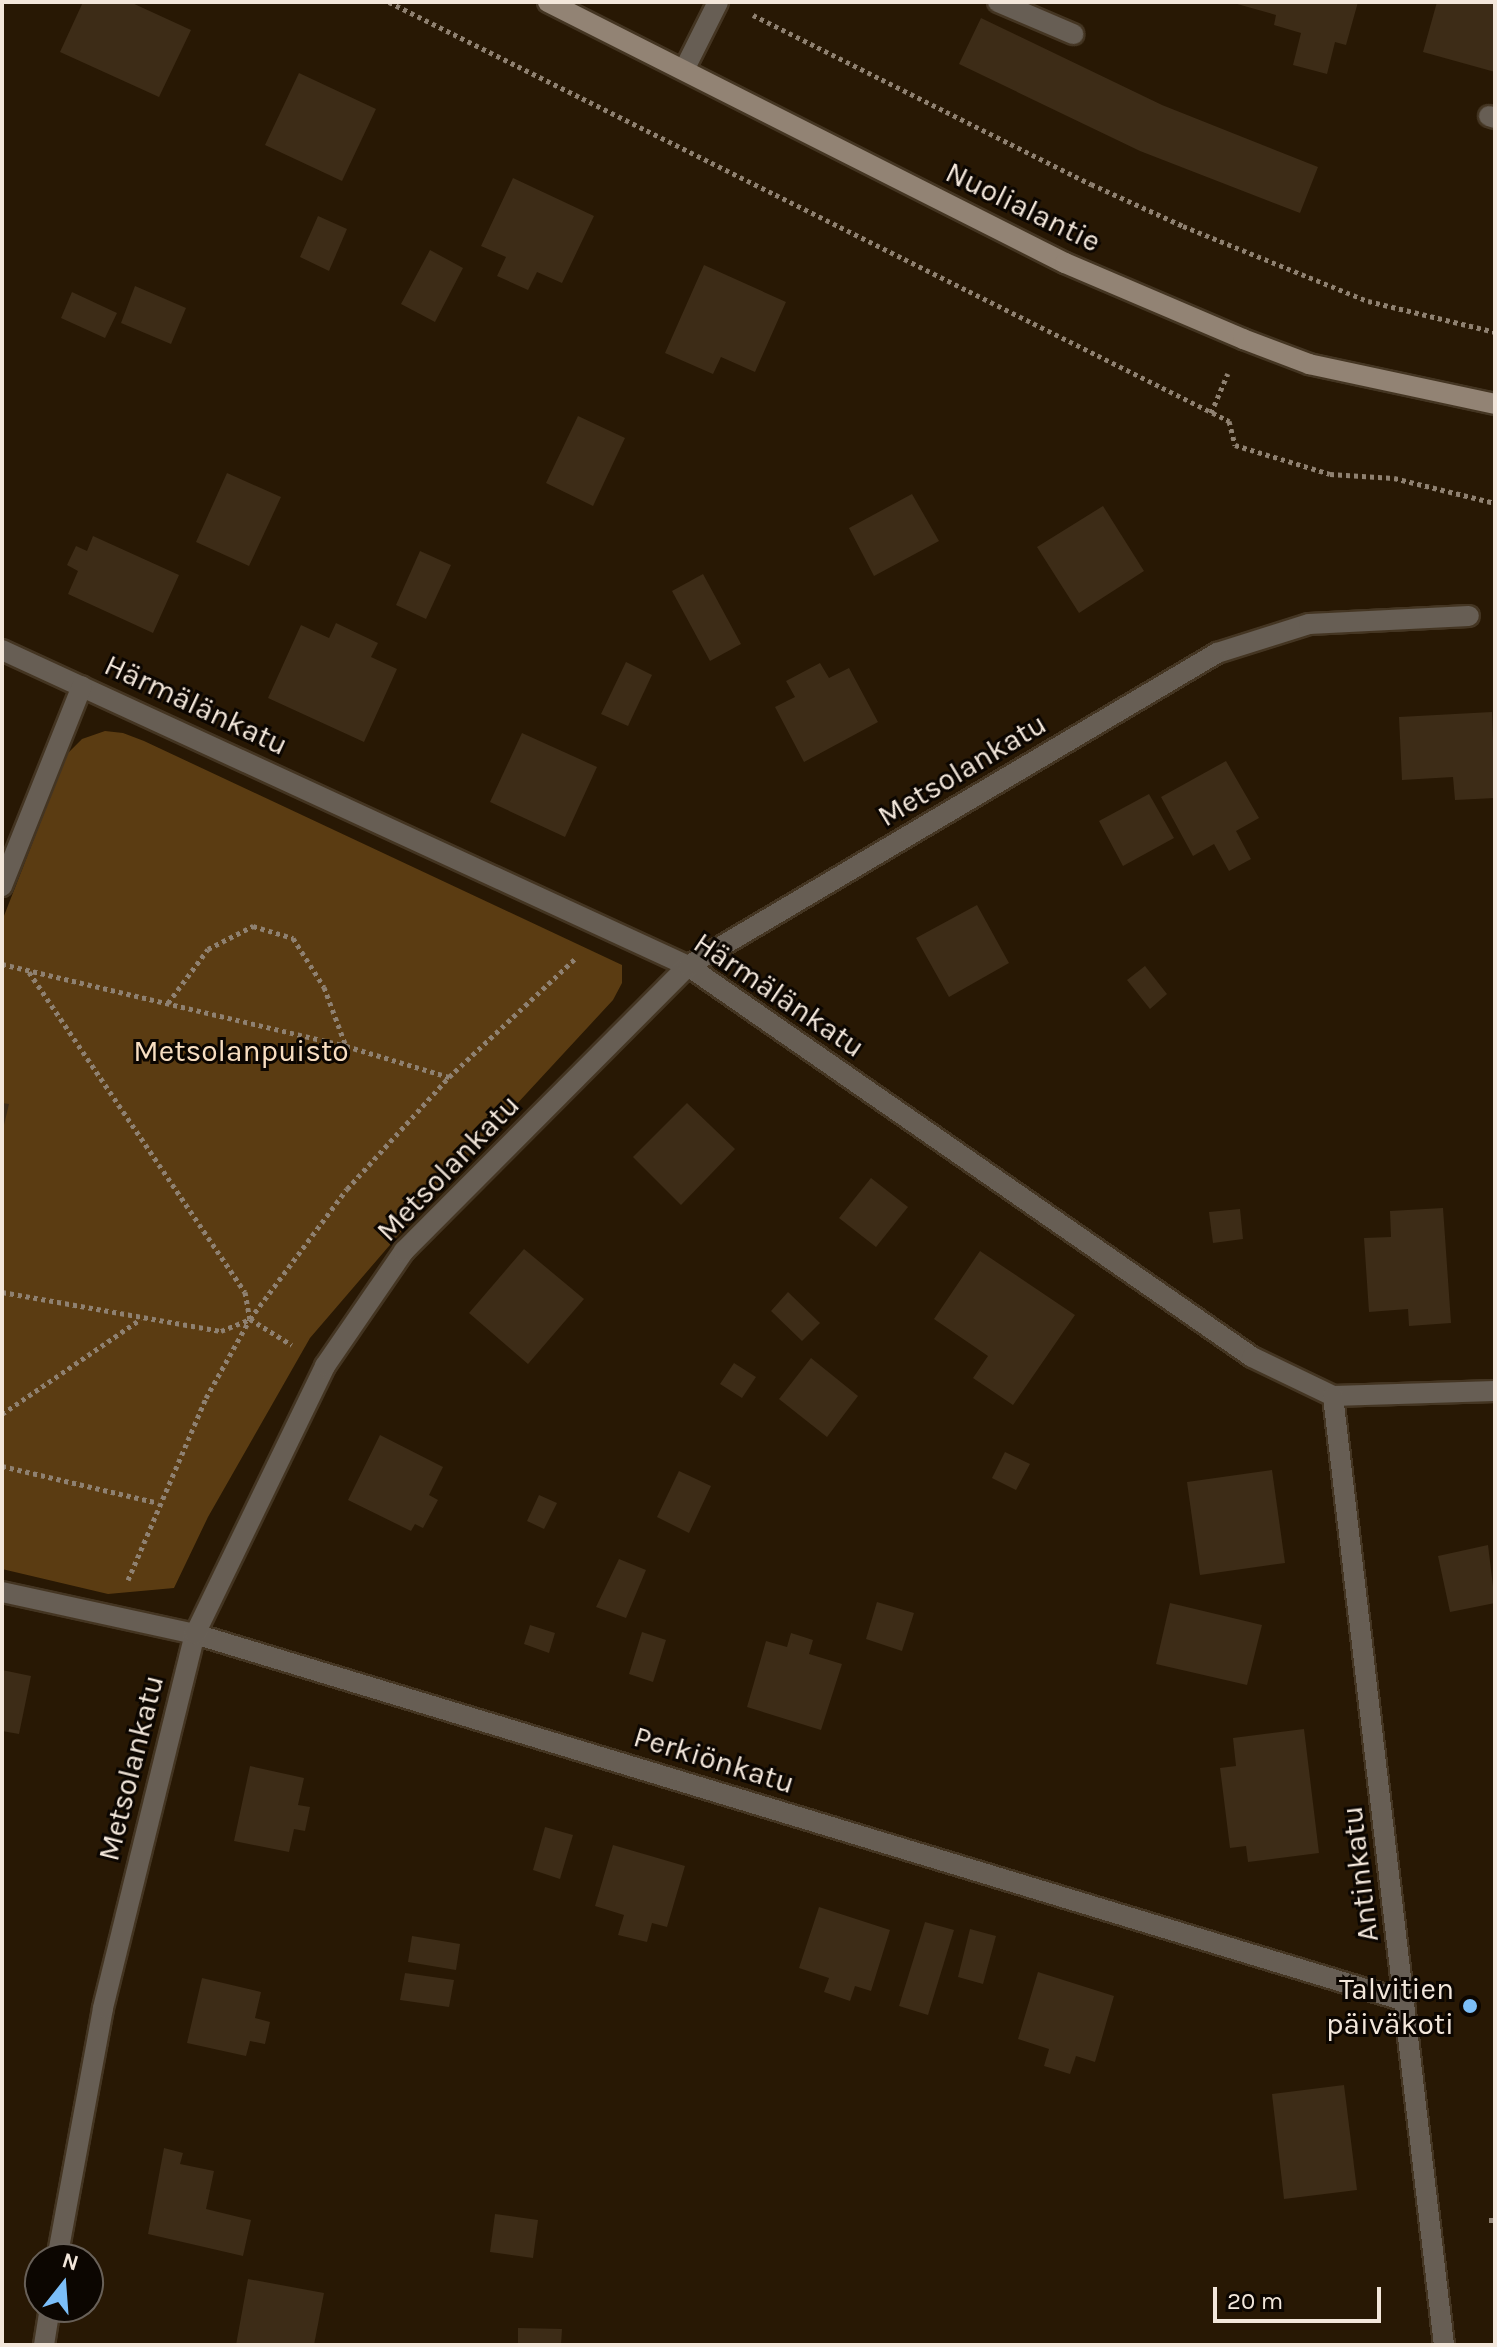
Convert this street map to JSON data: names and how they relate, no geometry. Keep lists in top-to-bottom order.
{
  "streets": {
    "street": [
      "Nuolialantie",
      "Härmälänkatu",
      "Metsolankatu",
      "Perkiönkatu",
      "Antinkatu"
    ]
  },
  "crossings": [
    ["Härmälänkatu", "Metsolankatu"],
    ["Härmälänkatu", "Antinkatu"],
    ["Metsolankatu", "Perkiönkatu"],
    ["Perkiönkatu", "Antinkatu"]
  ],
  "parks": ["Metsolanpuisto"],
  "places": ["Talvitien päiväkoti"],
  "scale_bar": "20 m",
  "north": "top"
}
